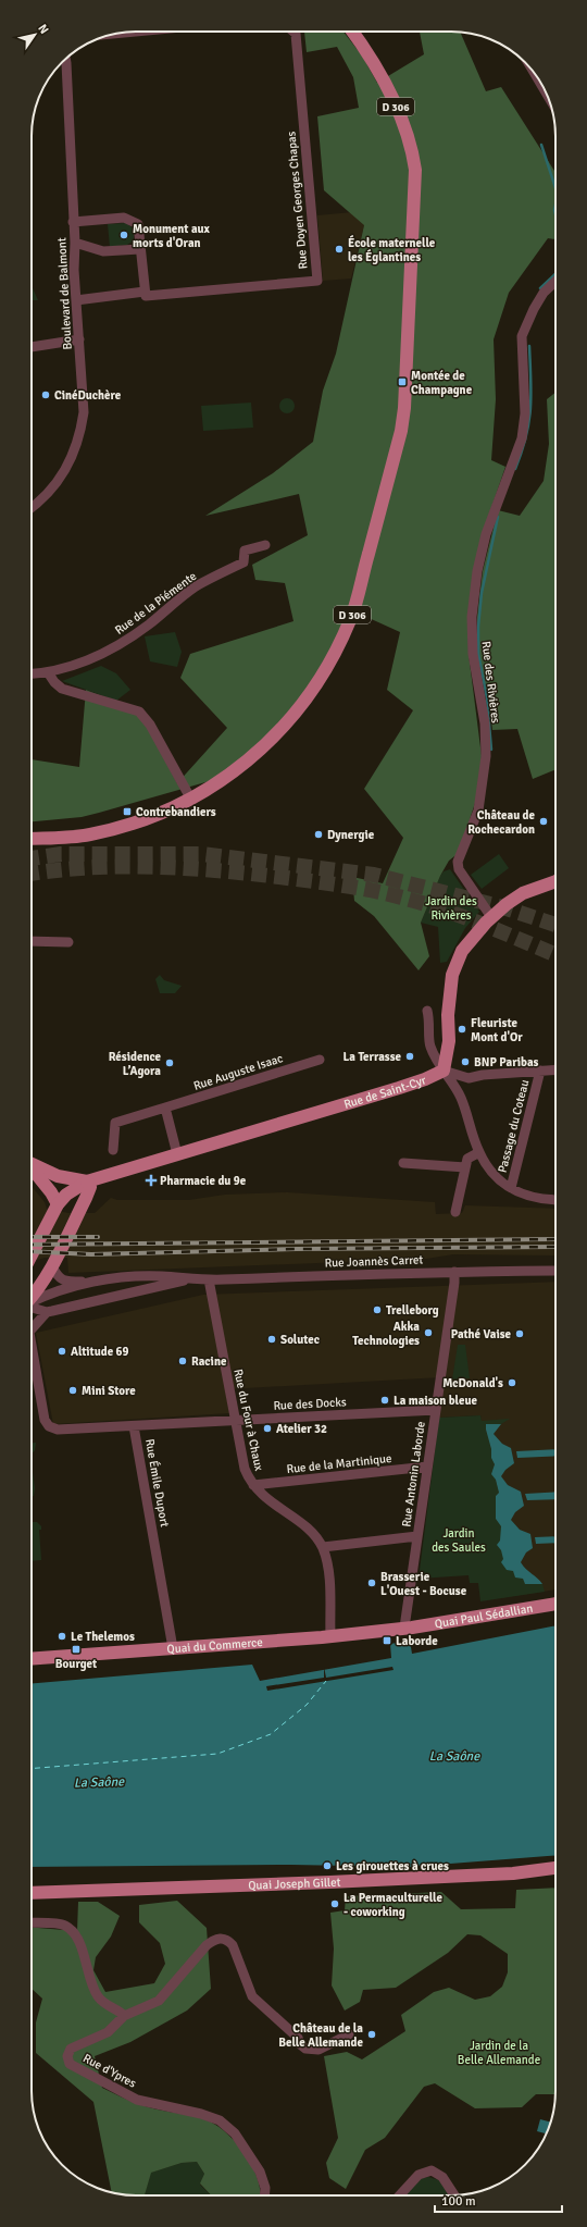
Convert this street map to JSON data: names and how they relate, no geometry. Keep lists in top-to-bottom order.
{
  "streets": {
    "main road": [
      "D 306",
      "Rue de Saint-Cyr",
      "Quai Paul Sédallian",
      "Quai du Commerce",
      "Quai Joseph Gillet"
    ],
    "street": [
      "Rue Doyen Georges Chapas",
      "Boulevard de Balmont",
      "Rue de la Piémente",
      "Rue des Rivières",
      "Rue Auguste Isaac",
      "Passage du Coteau",
      "Rue Joannès Carret",
      "Rue des Docks",
      "Rue du Four à Chaux",
      "Rue de la Martinique",
      "Rue Antonin Laborde",
      "Rue Émile Duport",
      "Rue d'Ypres"
    ]
  },
  "crossings": [
    ["Rue Doyen Georges Chapas", "Boulevard de Balmont"],
    ["Rue Joannès Carret", "Rue du Four à Chaux"],
    ["Rue Joannès Carret", "Rue Antonin Laborde"],
    ["Rue des Docks", "Rue du Four à Chaux"],
    ["Rue des Docks", "Rue Antonin Laborde"],
    ["Rue des Docks", "Rue Émile Duport"],
    ["Rue du Four à Chaux", "Rue de la Martinique"],
    ["Rue du Four à Chaux", "Quai du Commerce"],
    ["Rue de la Martinique", "Rue Antonin Laborde"],
    ["Rue Antonin Laborde", "Quai Paul Sédallian"],
    ["Rue Antonin Laborde", "Quai du Commerce"],
    ["Rue Émile Duport", "Quai du Commerce"],
    ["Quai Paul Sédallian", "Quai du Commerce"]
  ],
  "water": ["La Saône"],
  "parks": ["Jardin des Rivières", "Jardin des Saules", "Jardin de la Belle Allemande"],
  "places": {
    "other": [
      "Monument aux morts d'Oran",
      "École maternelle les Églantines",
      "CinéDuchère",
      "Château de Rochecardon",
      "Dynergie",
      "Fleuriste Mont d'Or",
      "La Terrasse",
      "BNP Paribas",
      "Résidence L’Agora",
      "Trelleborg",
      "Akka Technologies",
      "Pathé Vaise",
      "Solutec",
      "Altitude 69",
      "Racine",
      "McDonald's",
      "Mini Store",
      "La maison bleue",
      "Atelier 32",
      "Brasserie L'Ouest - Bocuse",
      "Le Thelemos",
      "Les girouettes à crues",
      "La Permaculturelle - coworking",
      "Château de la Belle Allemande"
    ],
    "transit": [
      "Montée de Champagne",
      "Contrebandiers",
      "Laborde",
      "Bourget"
    ],
    "health": ["Pharmacie du 9e"]
  },
  "scale_bar": "100 m",
  "north": "top right"
}
